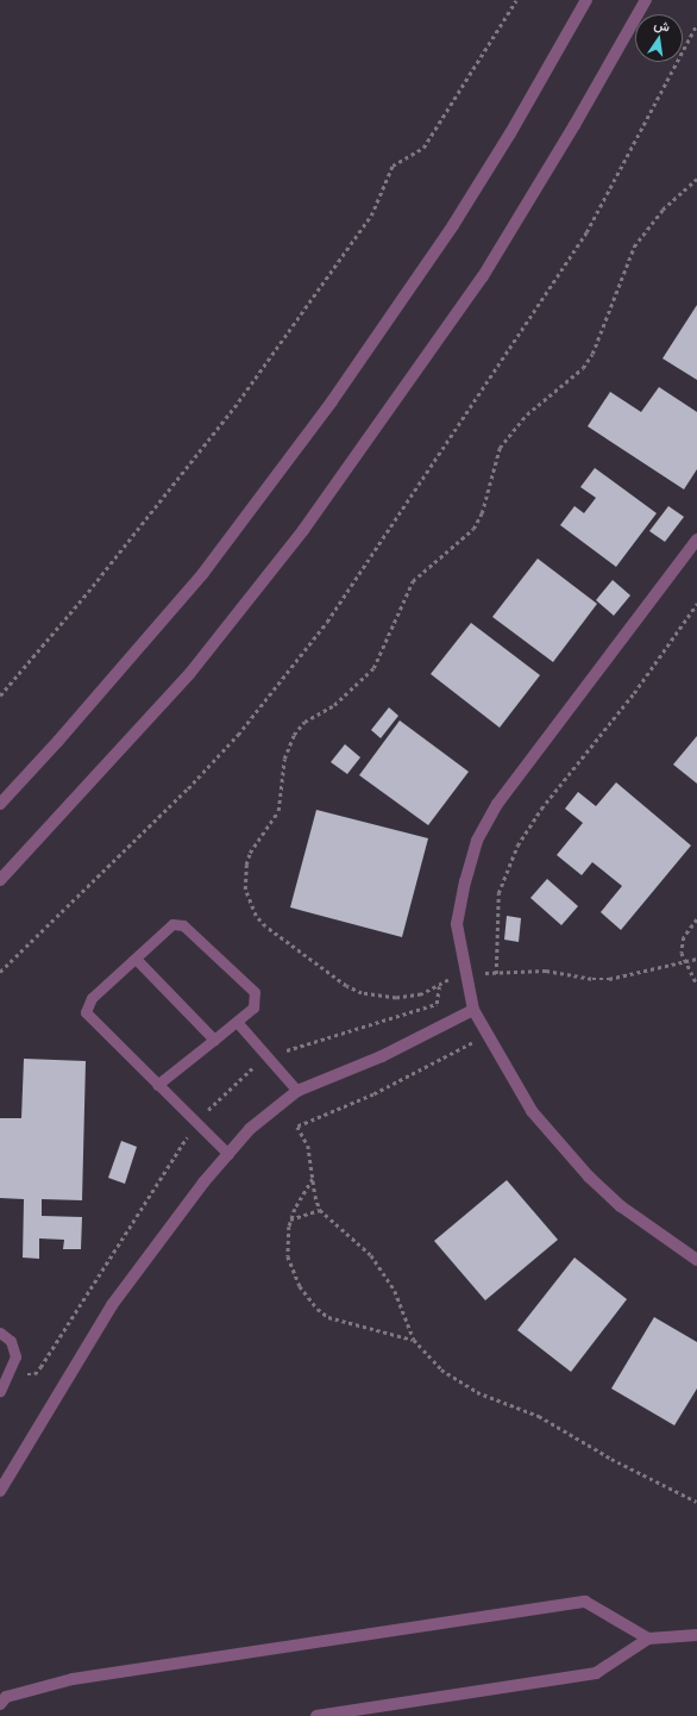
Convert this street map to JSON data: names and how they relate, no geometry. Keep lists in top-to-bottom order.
{
  "north": "top"
}
